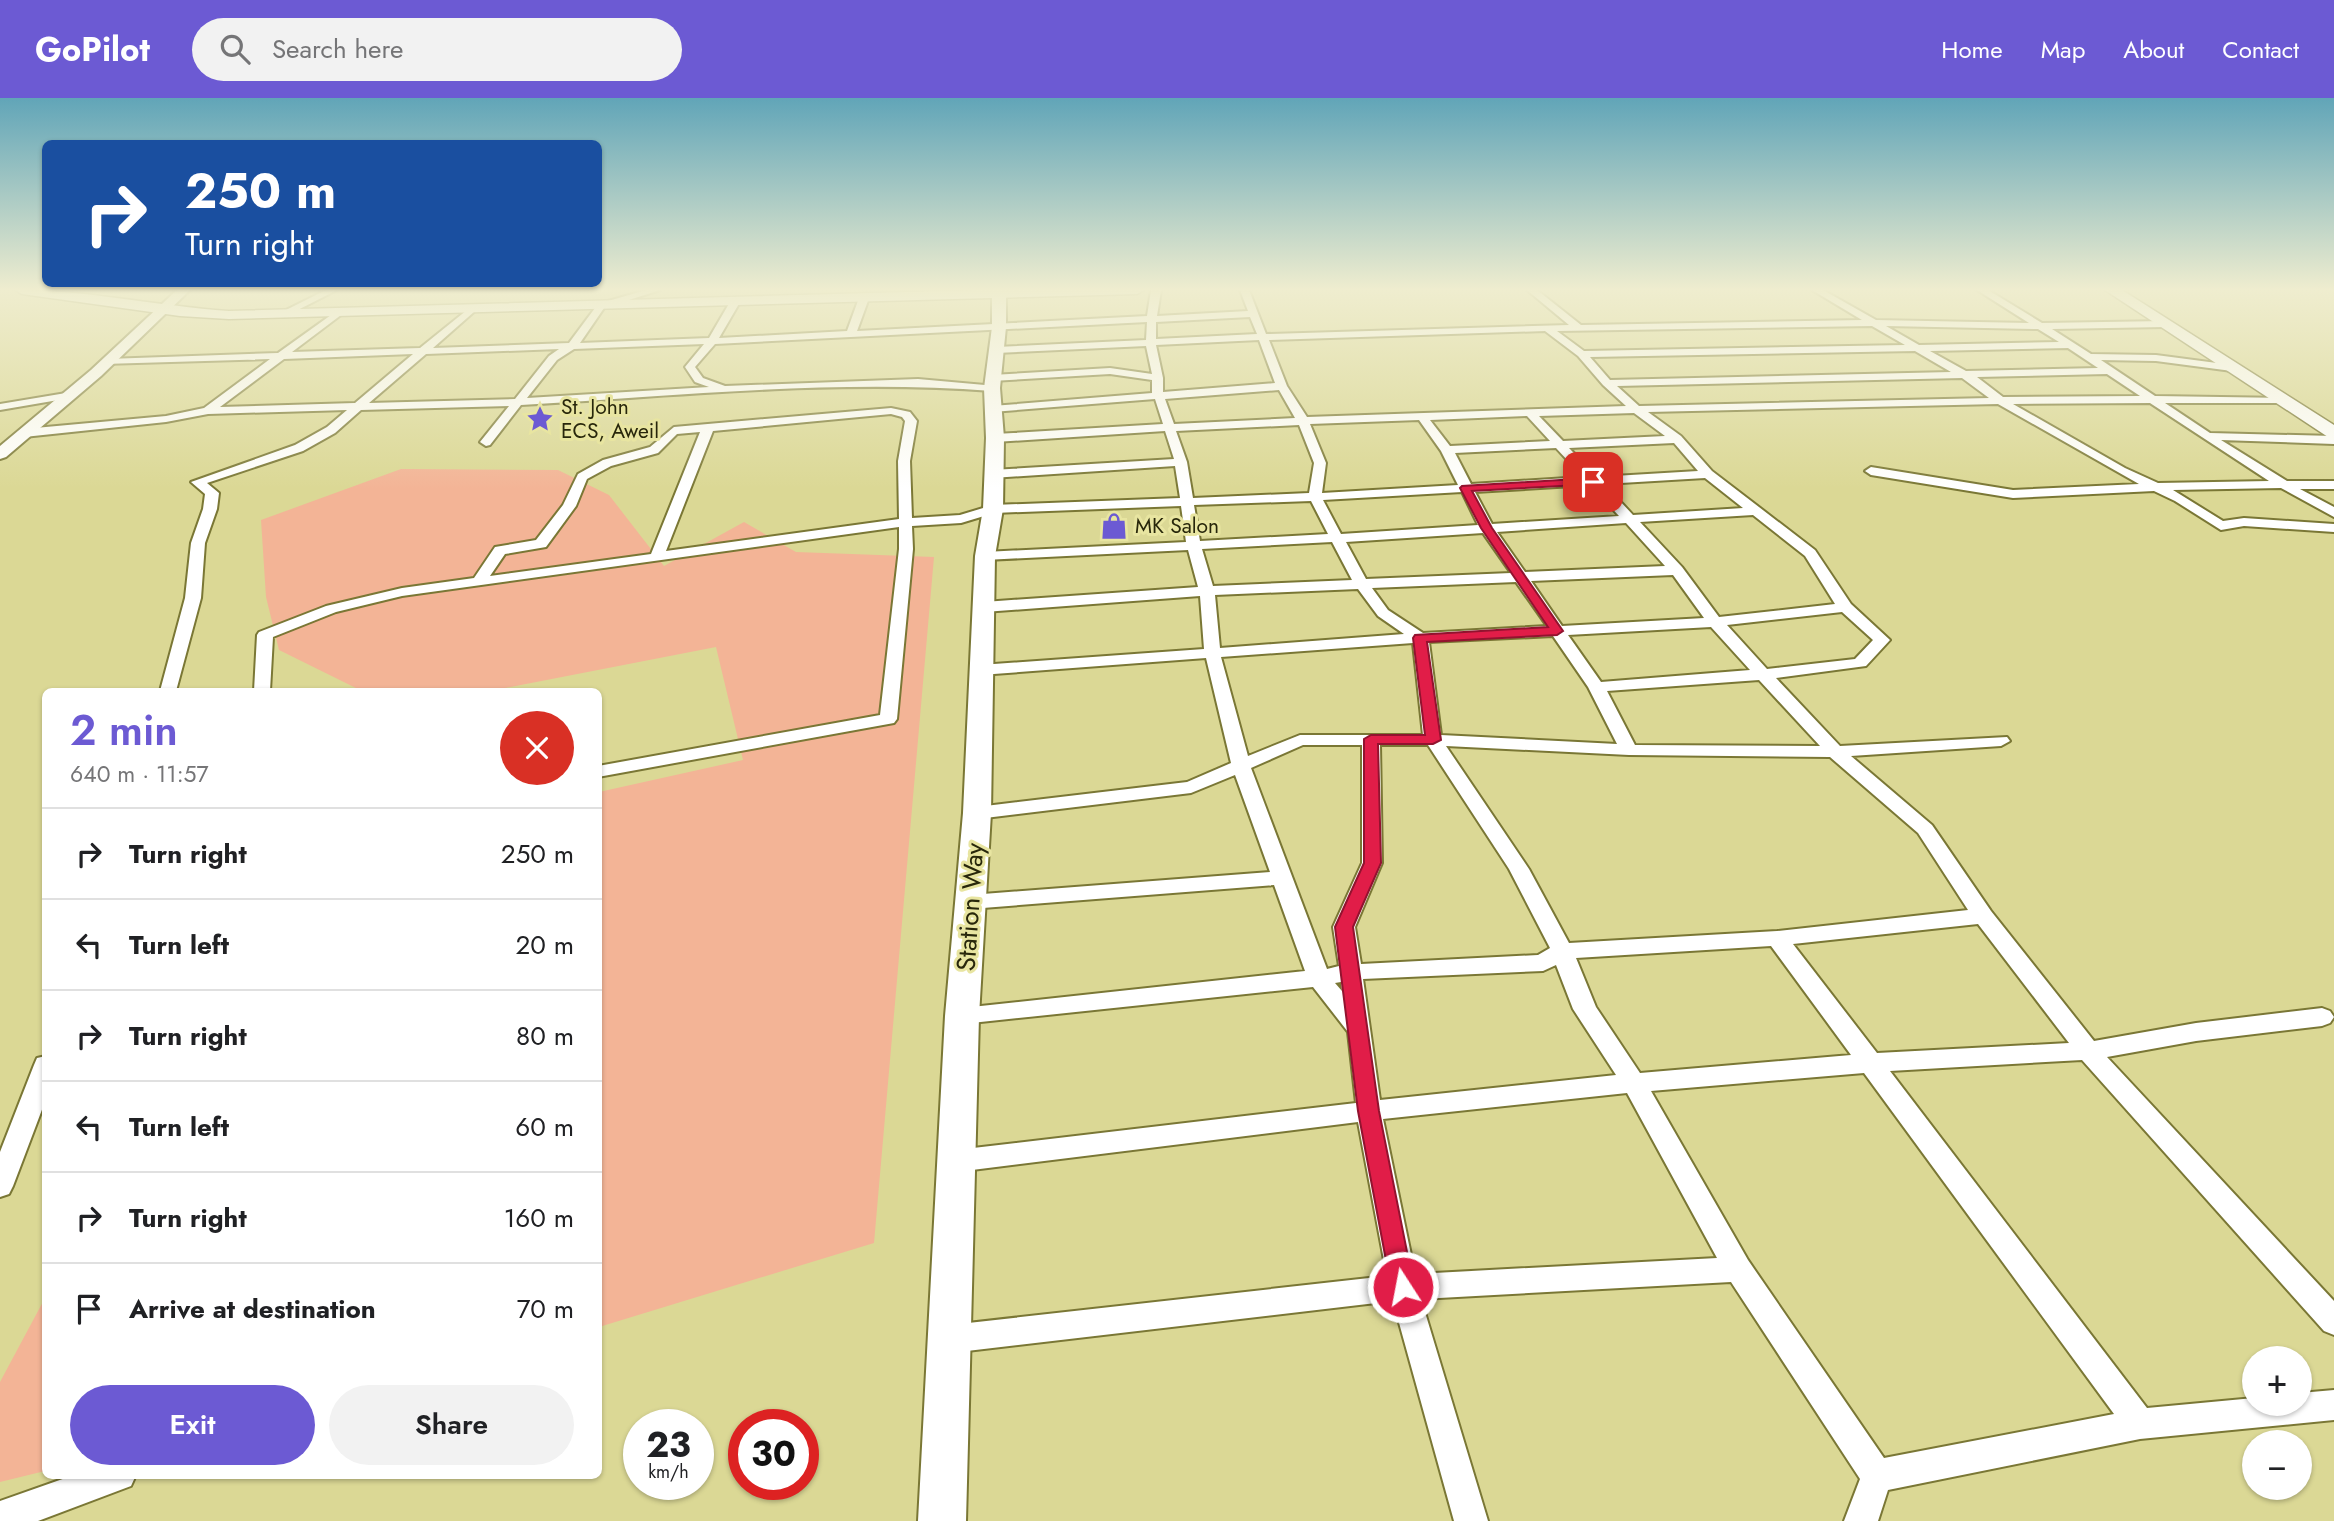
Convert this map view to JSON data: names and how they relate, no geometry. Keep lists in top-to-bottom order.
{
  "streets": {
    "main road": ["Station Way"]
  },
  "places": {
    "place": ["St. John ECS, Aweil"],
    "shop": ["MK Salon"]
  },
  "page": {
    "header": "GoPilot",
    "search": "Search here",
    "nav": [
      "Home",
      "Map",
      "About",
      "Contact"
    ],
    "turn": ["250 m", "Turn right"],
    "heading": ["2 min", "640 m · 11:57"],
    "list": [
      {
        "name": "Turn right",
        "value": "250 m"
      },
      {
        "name": "Turn left",
        "value": "20 m"
      },
      {
        "name": "Turn right",
        "value": "80 m"
      },
      {
        "name": "Turn left",
        "value": "60 m"
      },
      {
        "name": "Turn right",
        "value": "160 m"
      },
      {
        "name": "Arrive at destination",
        "value": "70 m"
      }
    ],
    "map_buttons": ["+", "−"],
    "buttons": ["Exit", "Share"],
    "speed": "23 km/h",
    "limit": "30"
  }
}
